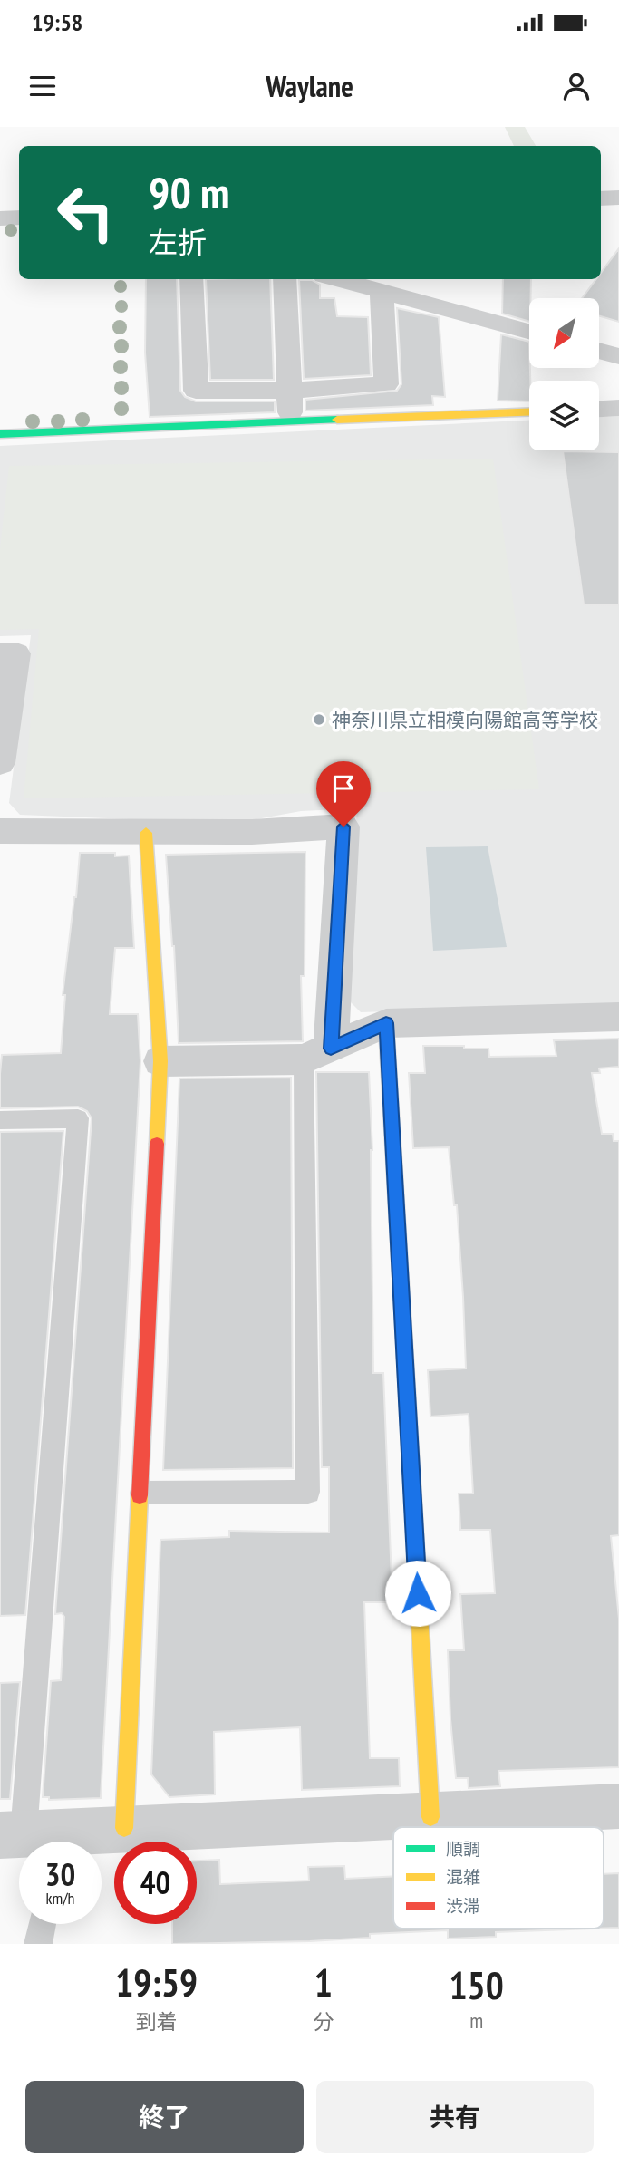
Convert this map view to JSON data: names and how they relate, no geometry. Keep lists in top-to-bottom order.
{
  "places": ["神奈川県立相模向陽館高等学校"],
  "legend": ["順調", "混雑", "渋滞"],
  "north": "bottom left",
  "page": {
    "status": "19:58",
    "header": "Waylane",
    "turn": ["90 m", "左折"],
    "speed": "30 km/h",
    "limit": "40",
    "eta": [
      "19:59",
      "到着",
      "1",
      "分",
      "150",
      "m"
    ],
    "buttons": ["終了", "共有"]
  }
}
